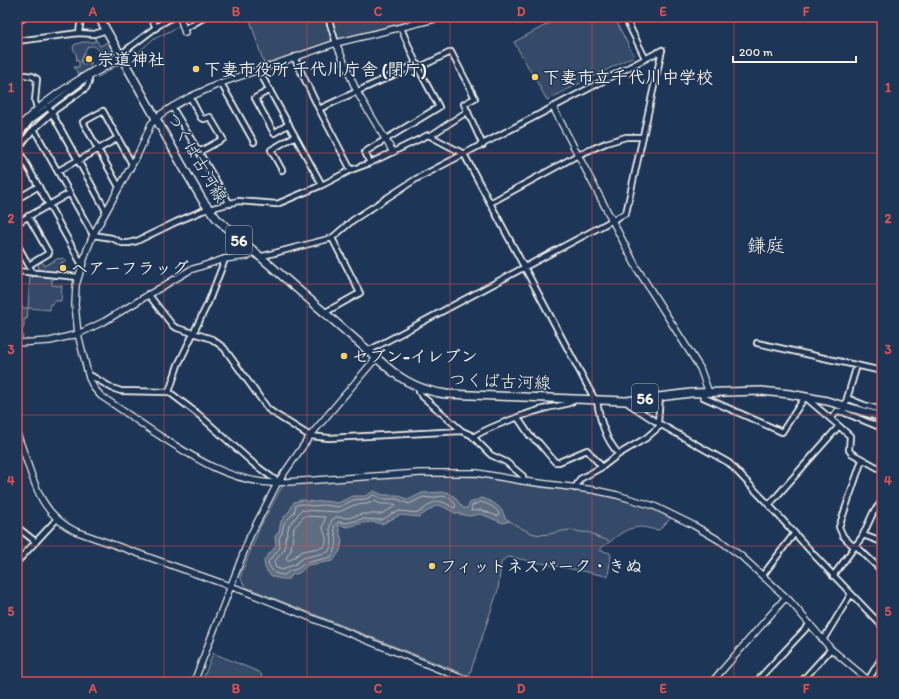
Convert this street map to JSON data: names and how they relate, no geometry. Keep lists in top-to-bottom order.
{
  "streets": {
    "main road": ["つくば古河線", "56"]
  },
  "districts": ["鎌庭"],
  "places": [
    "宗道神社",
    "下妻市役所 千代川庁舎 (閉庁)",
    "下妻市立千代川中学校",
    "ヘアーフラッグ",
    "セブン-イレブン",
    "フィットネスパーク・きぬ"
  ],
  "scale_bar": "200 m",
  "grid": {
    "columns": [
      "A",
      "B",
      "C",
      "D",
      "E",
      "F"
    ],
    "rows": [
      "1",
      "2",
      "3",
      "4",
      "5"
    ]
  }
}
